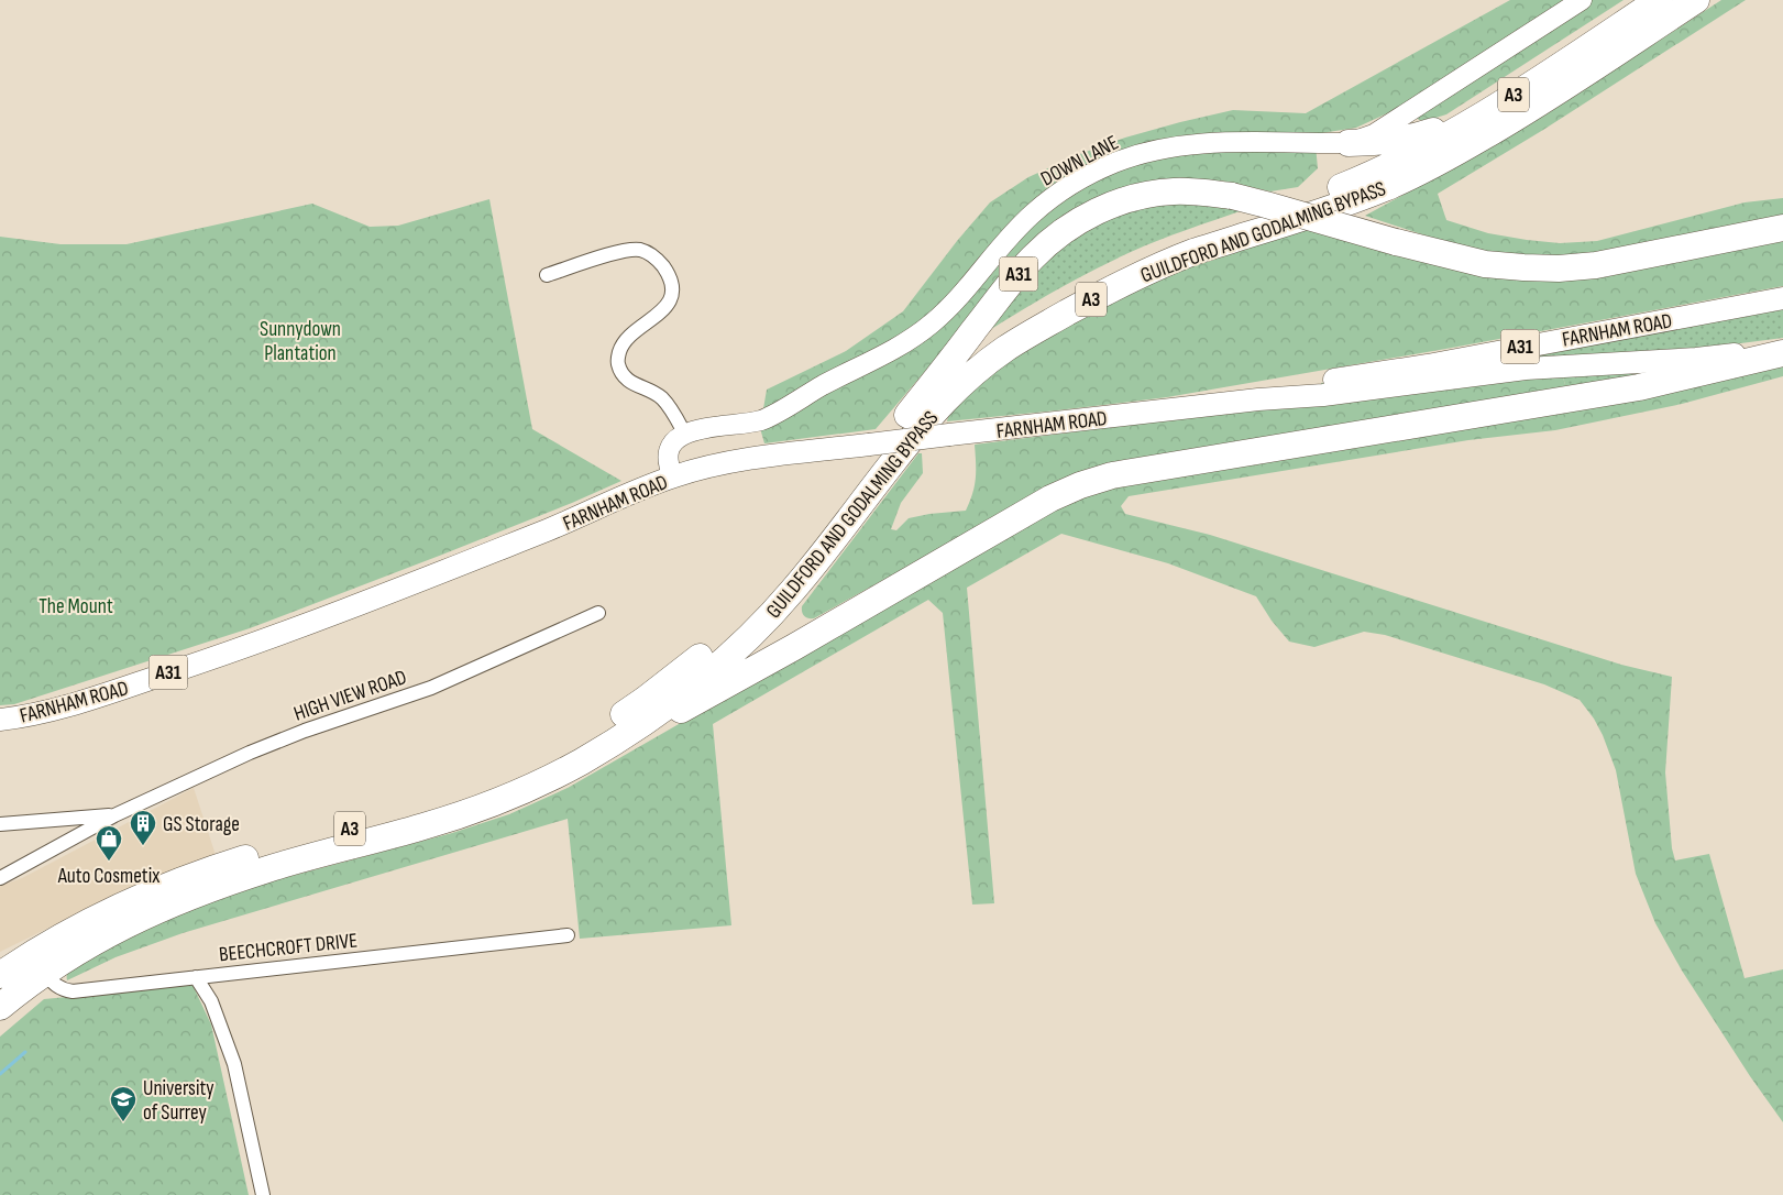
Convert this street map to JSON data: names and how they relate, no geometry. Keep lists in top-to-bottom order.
{
  "streets": {
    "highway": ["A3", "GUILDFORD AND GODALMING BYPASS", "A31"],
    "main road": ["FARNHAM ROAD"],
    "street": ["DOWN LANE", "HIGH VIEW ROAD", "BEECHCROFT DRIVE"]
  },
  "crossings": [
    ["A3", "GUILDFORD AND GODALMING BYPASS"],
    ["GUILDFORD AND GODALMING BYPASS", "A31"],
    ["GUILDFORD AND GODALMING BYPASS", "BEECHCROFT DRIVE"]
  ],
  "parks": ["Sunnydown Plantation", "The Mount"],
  "places": {
    "building": ["GS Storage"],
    "shop": ["Auto Cosmetix"],
    "school or university": ["University of Surrey"]
  }
}
